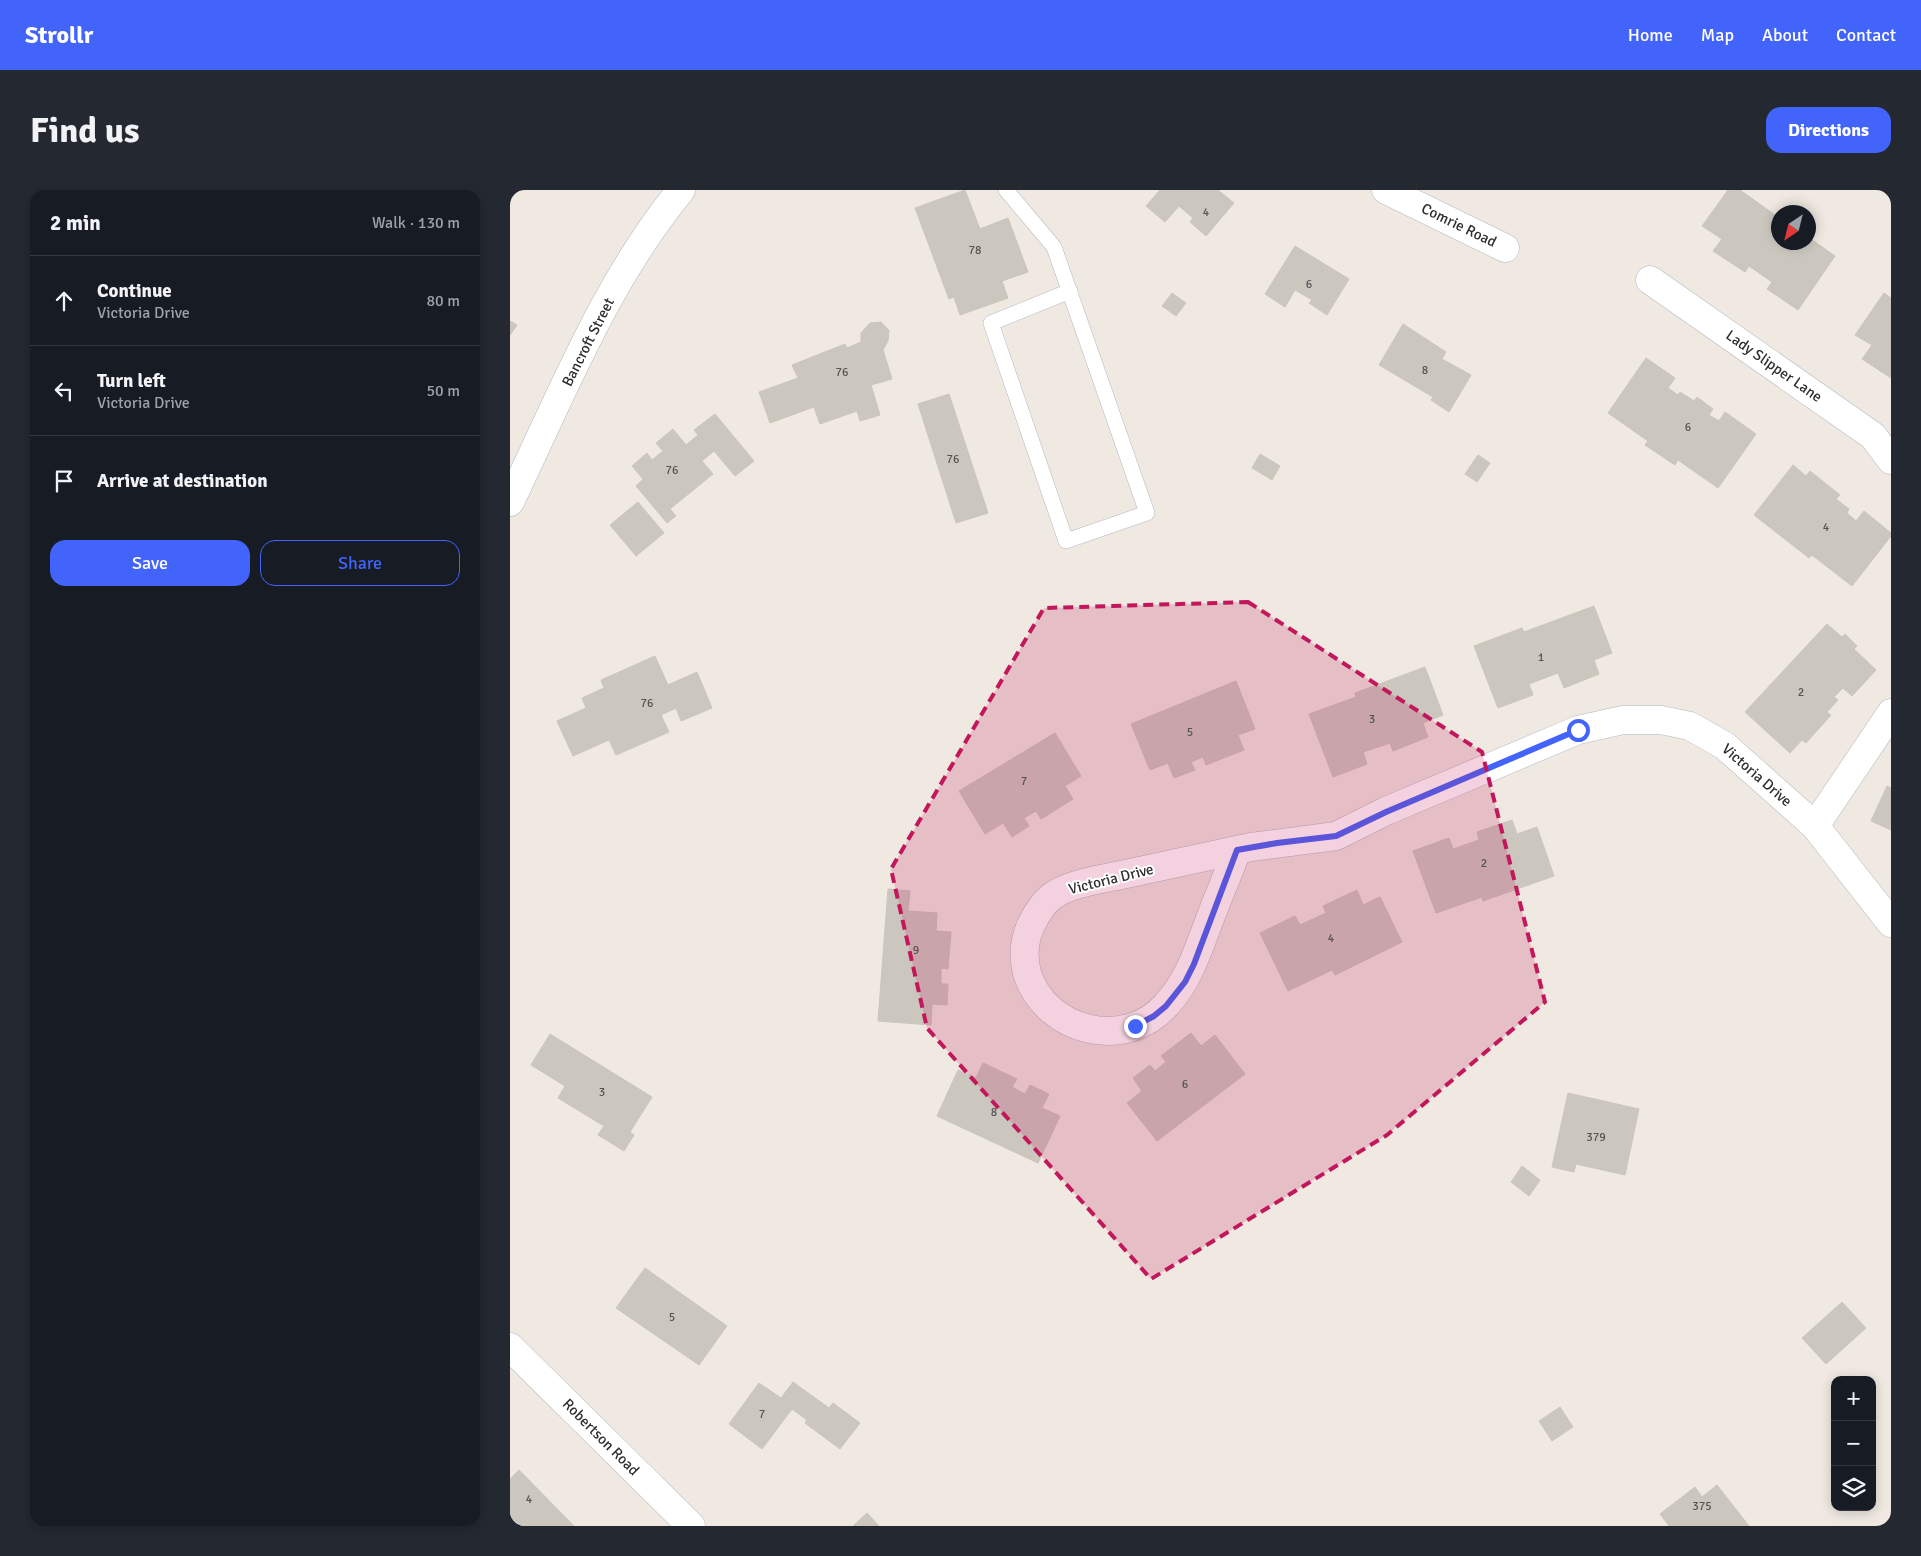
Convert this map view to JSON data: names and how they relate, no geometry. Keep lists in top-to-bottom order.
{
  "streets": {
    "street": [
      "Comrie Road",
      "Bancroft Street",
      "Lady Slipper Lane",
      "Victoria Drive",
      "Robertson Road"
    ]
  },
  "house_numbers": [
    "4",
    "78",
    "6",
    "8",
    "76",
    "6",
    "76",
    "76",
    "4",
    "1",
    "2",
    "76",
    "3",
    "5",
    "7",
    "2",
    "4",
    "9",
    "6",
    "3",
    "8",
    "379",
    "5",
    "7",
    "4",
    "375"
  ],
  "north": "bottom left",
  "page": {
    "header": "Strollr",
    "nav": [
      "Home",
      "Map",
      "About",
      "Contact"
    ],
    "buttons": [
      "Directions",
      ["Save", "Share"]
    ],
    "title": "Find us",
    "heading": ["2 min", "Walk · 130 m"],
    "list": [
      ["Continue", "Victoria Drive", "80 m"],
      ["Turn left", "Victoria Drive", "50 m"],
      "Arrive at destination"
    ],
    "map_buttons": ["+", "−"]
  }
}
